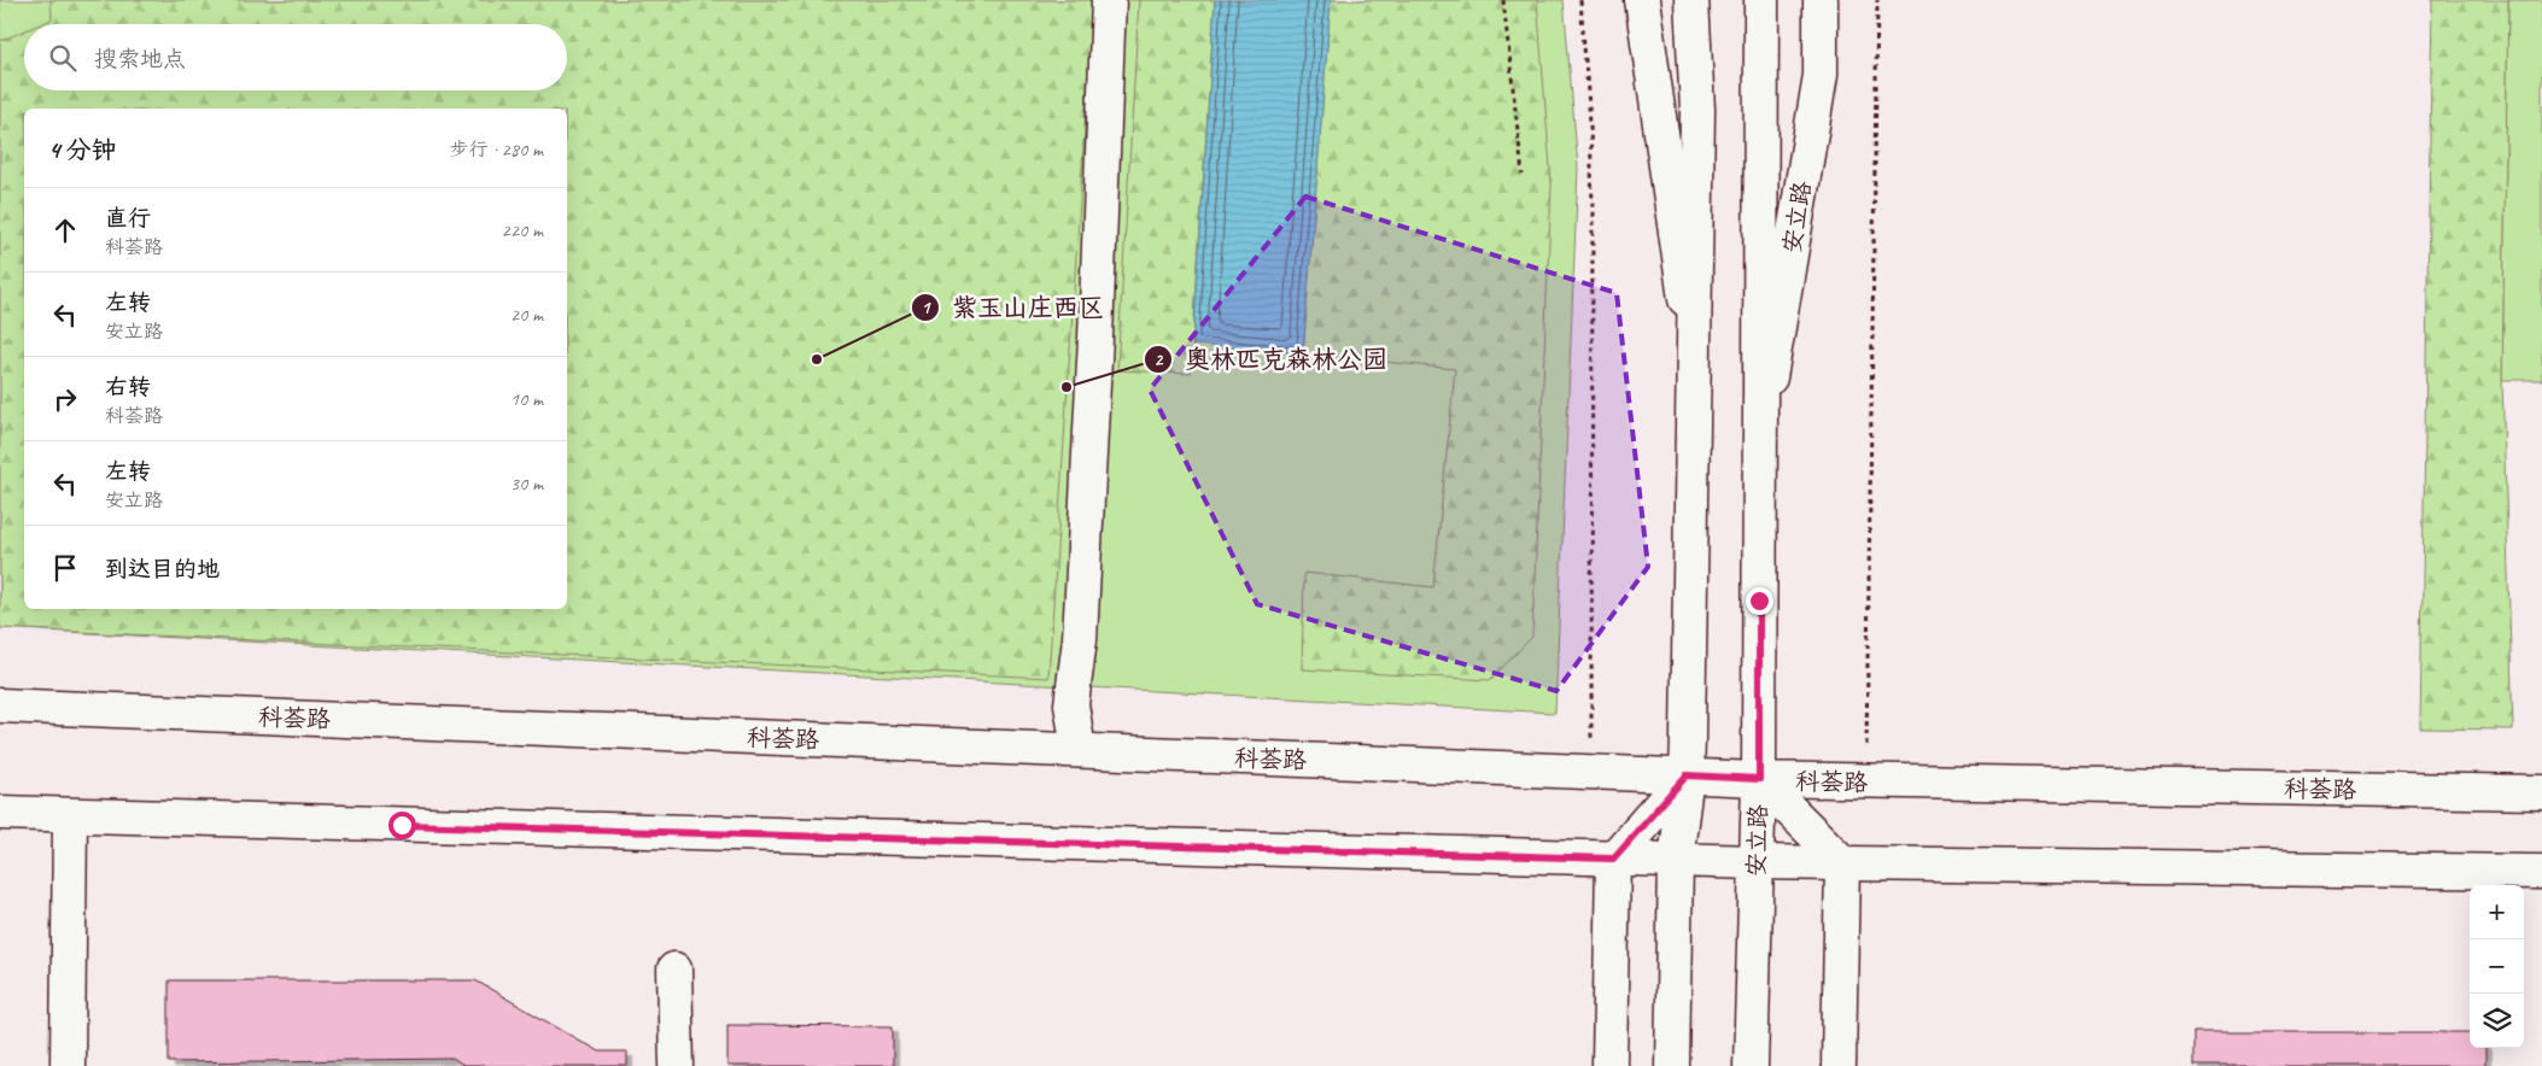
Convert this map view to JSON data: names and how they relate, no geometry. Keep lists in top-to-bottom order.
{
  "streets": {
    "main road": ["安立路", "科荟路"]
  },
  "crossings": [
    ["安立路", "科荟路"]
  ],
  "places": ["紫玉山庄西区", "奥林匹克森林公园"],
  "page": {
    "search": "搜索地点",
    "heading": ["4 分钟", "步行 · 280 m"],
    "list": [
      ["直行", "科荟路", "220 m"],
      ["左转", "安立路", "20 m"],
      ["右转", "科荟路", "10 m"],
      ["左转", "安立路", "30 m"],
      "到达目的地"
    ],
    "map_buttons": ["+", "−"]
  }
}
